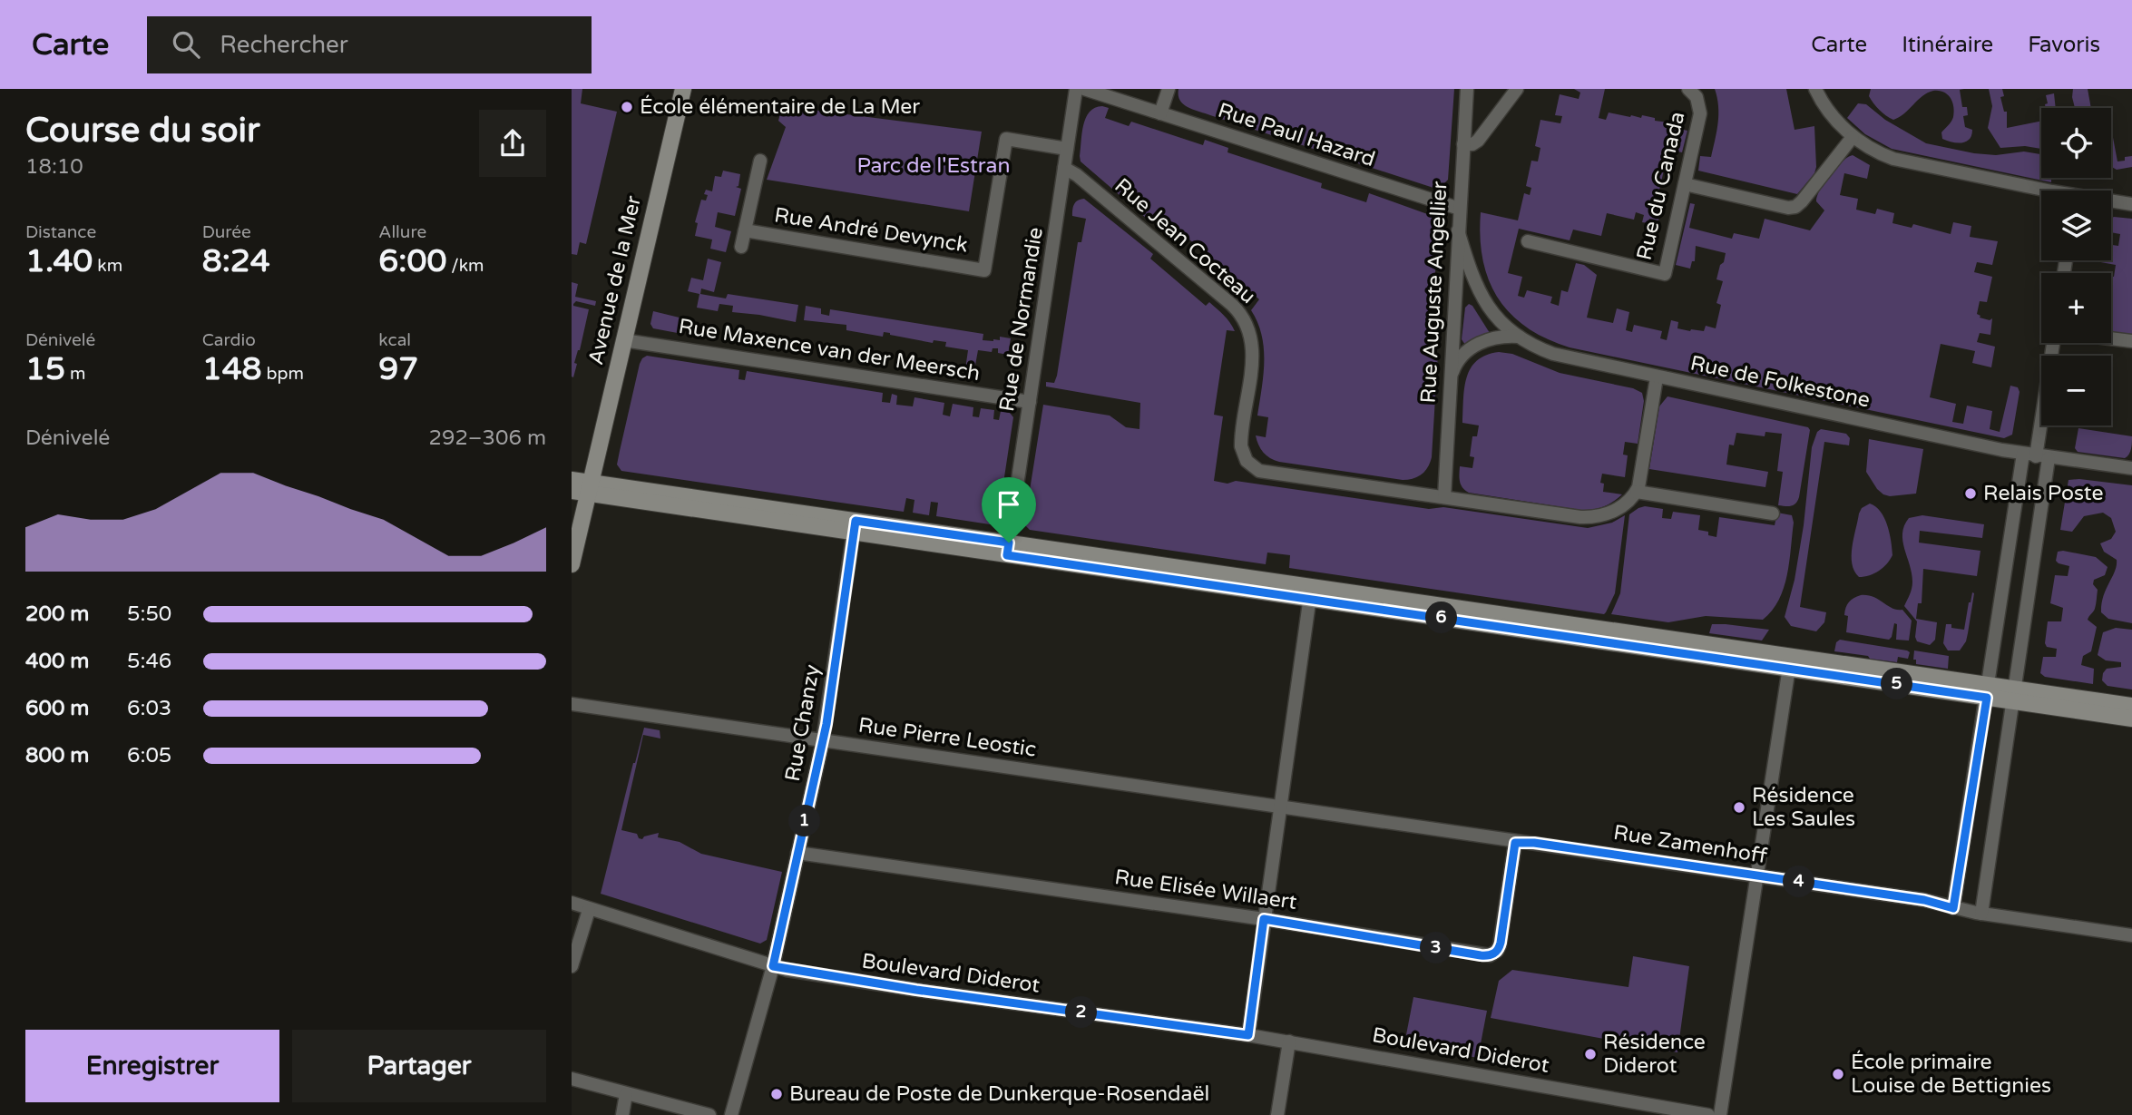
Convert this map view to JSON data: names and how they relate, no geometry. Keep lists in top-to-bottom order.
{
  "streets": {
    "main road": ["Avenue de la Mer"],
    "street": [
      "Rue Paul Hazard",
      "Rue du Canada",
      "Rue André Devynck",
      "Rue Jean Cocteau",
      "Rue Auguste Angellier",
      "Rue de Normandie",
      "Rue Maxence van der Meersch",
      "Rue de Folkestone",
      "Rue Chanzy",
      "Rue Pierre Leostic",
      "Rue Zamenhoff",
      "Rue Elisée Willaert",
      "Boulevard Diderot"
    ]
  },
  "crossings": [
    ["Rue Paul Hazard", "Rue Auguste Angellier"],
    ["Rue André Devynck", "Rue de Normandie"],
    ["Rue Jean Cocteau", "Rue Auguste Angellier"],
    ["Rue Jean Cocteau", "Rue de Normandie"],
    ["Avenue de la Mer", "Rue Maxence van der Meersch"],
    ["Rue Auguste Angellier", "Rue de Folkestone"],
    ["Rue de Normandie", "Rue Maxence van der Meersch"],
    ["Rue Chanzy", "Rue Pierre Leostic"],
    ["Rue Chanzy", "Rue Elisée Willaert"],
    ["Rue Chanzy", "Boulevard Diderot"],
    ["Rue Pierre Leostic", "Rue Zamenhoff"],
    ["Rue Zamenhoff", "Rue Elisée Willaert"]
  ],
  "parks": ["Parc de l'Estran"],
  "places": [
    "École élémentaire de La Mer",
    "Relais Poste",
    "Résidence Les Saules",
    "Résidence Diderot",
    "École primaire Louise de Bettignies",
    "Bureau de Poste de Dunkerque-Rosendaël"
  ],
  "page": {
    "header": "Carte",
    "search": "Rechercher",
    "nav": ["Carte", "Itinéraire", "Favoris"],
    "heading": ["Course du soir", "18:10"],
    "map_buttons": ["+", "−"],
    "stats": [
      ["Distance", "1.40 km"],
      ["Durée", "8:24"],
      ["Allure", "6:00 /km"],
      ["Dénivelé", "15 m"],
      ["Cardio", "148 bpm"],
      ["kcal", "97"]
    ],
    "chart": ["Dénivelé", "292–306 m"],
    "list": [
      {
        "name": "200 m",
        "note": "5:50"
      },
      {
        "name": "400 m",
        "note": "5:46"
      },
      {
        "name": "600 m",
        "note": "6:03"
      },
      {
        "name": "800 m",
        "note": "6:05"
      }
    ],
    "pins": [
      "6",
      "5",
      "1",
      "4",
      "3",
      "2"
    ],
    "buttons": ["Enregistrer", "Partager"]
  }
}
